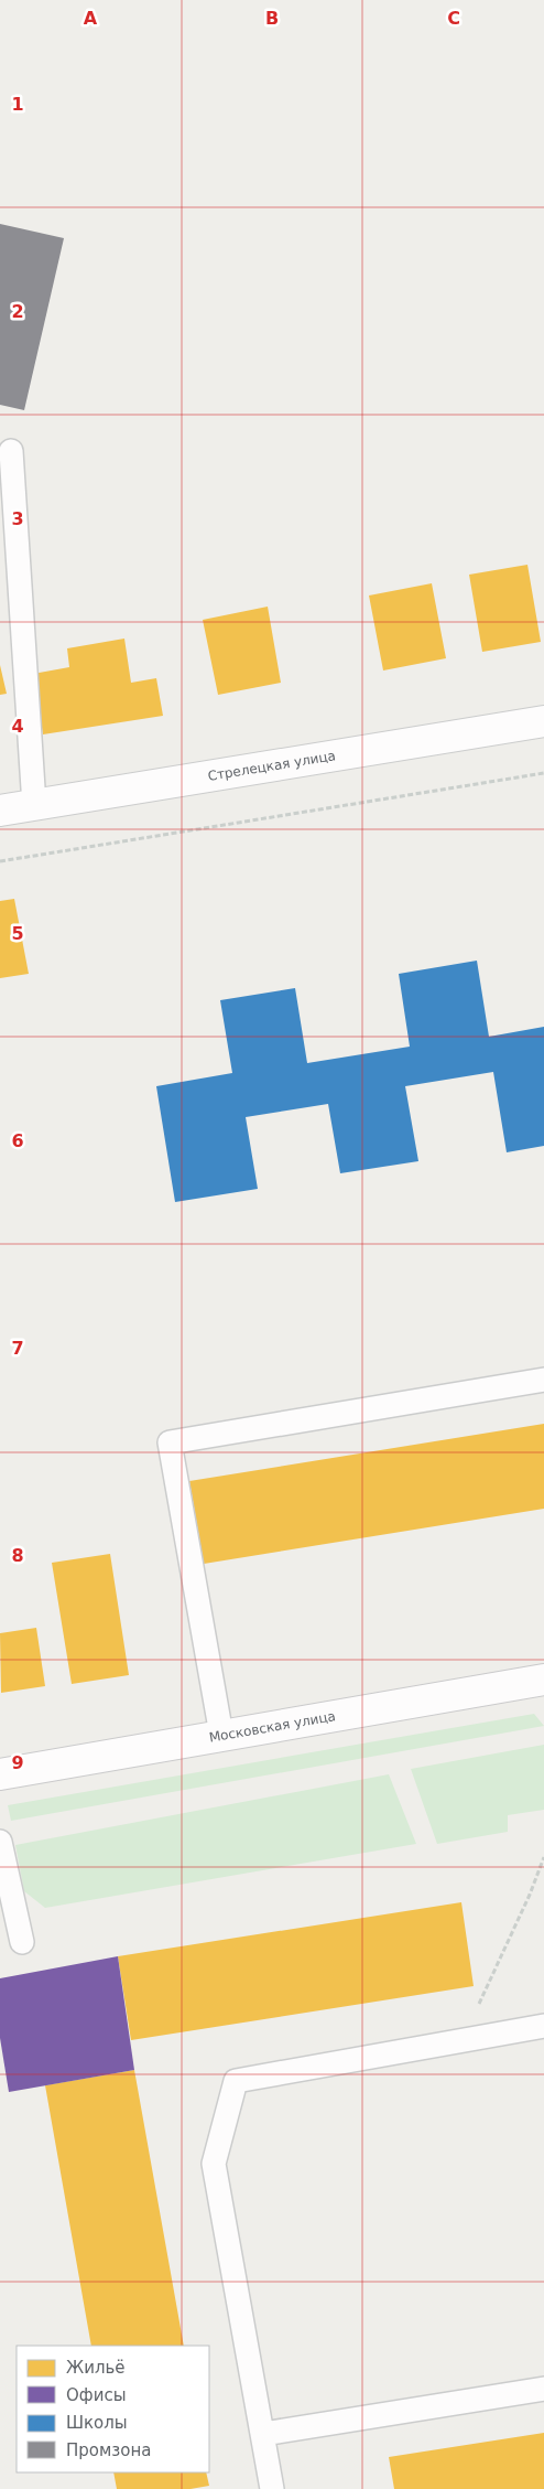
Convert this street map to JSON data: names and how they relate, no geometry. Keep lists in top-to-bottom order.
{
  "streets": {
    "street": ["Стрелецкая улица", "Московская улица"]
  },
  "legend": [
    "Жильё",
    "Офисы",
    "Школы",
    "Промзона"
  ],
  "grid": {
    "columns": ["A", "B", "C"],
    "rows": [
      "1",
      "2",
      "3",
      "4",
      "5",
      "6",
      "7",
      "8",
      "9"
    ]
  }
}
